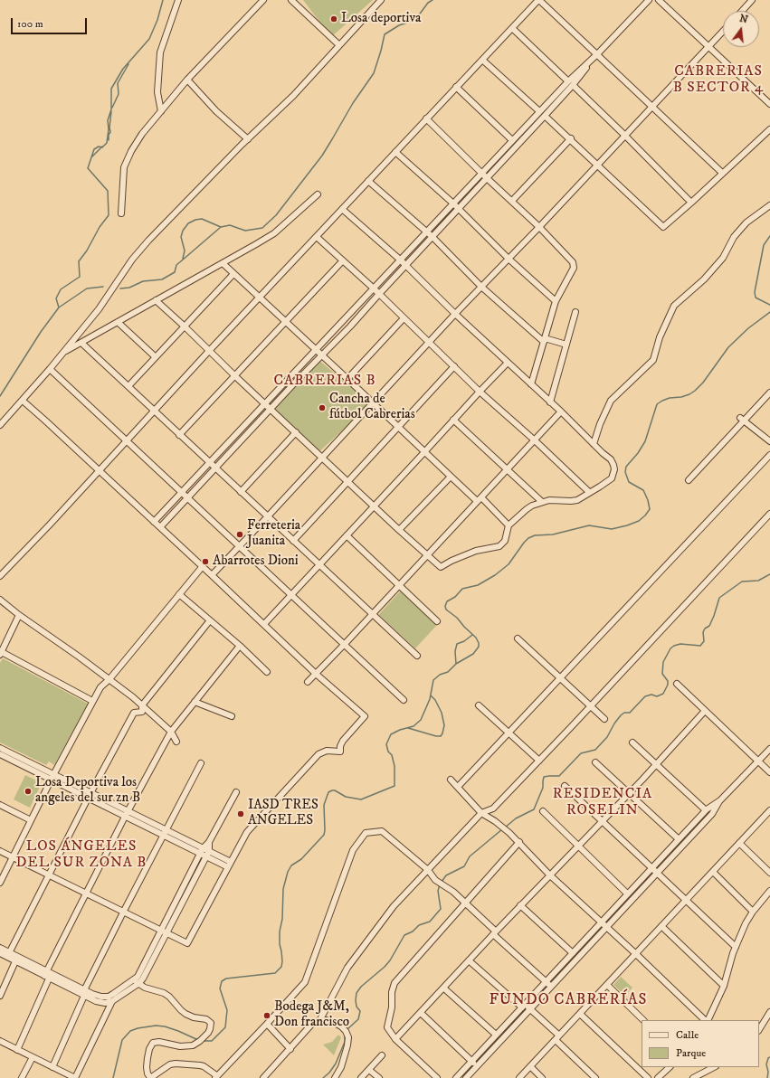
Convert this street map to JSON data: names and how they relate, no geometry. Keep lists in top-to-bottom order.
{
  "districts": [
    "CABRERIAS B SECTOR 4",
    "CABRERIAS B",
    "RESIDENCIA ROSELIN",
    "LOS ÁNGELES DEL SUR ZONA B",
    "FUNDO CABRERÍAS"
  ],
  "places": [
    "Losa deportiva",
    "Cancha de fútbol Cabrerias",
    "Ferreteria Juanita",
    "Abarrotes Dioni",
    "Losa Deportiva los angeles del sur zn B",
    "IASD TRES ANGELES",
    "Bodega J&M, Don francisco"
  ],
  "legend": ["Calle", "Parque"],
  "scale_bar": "100 m",
  "north": "top"
}
